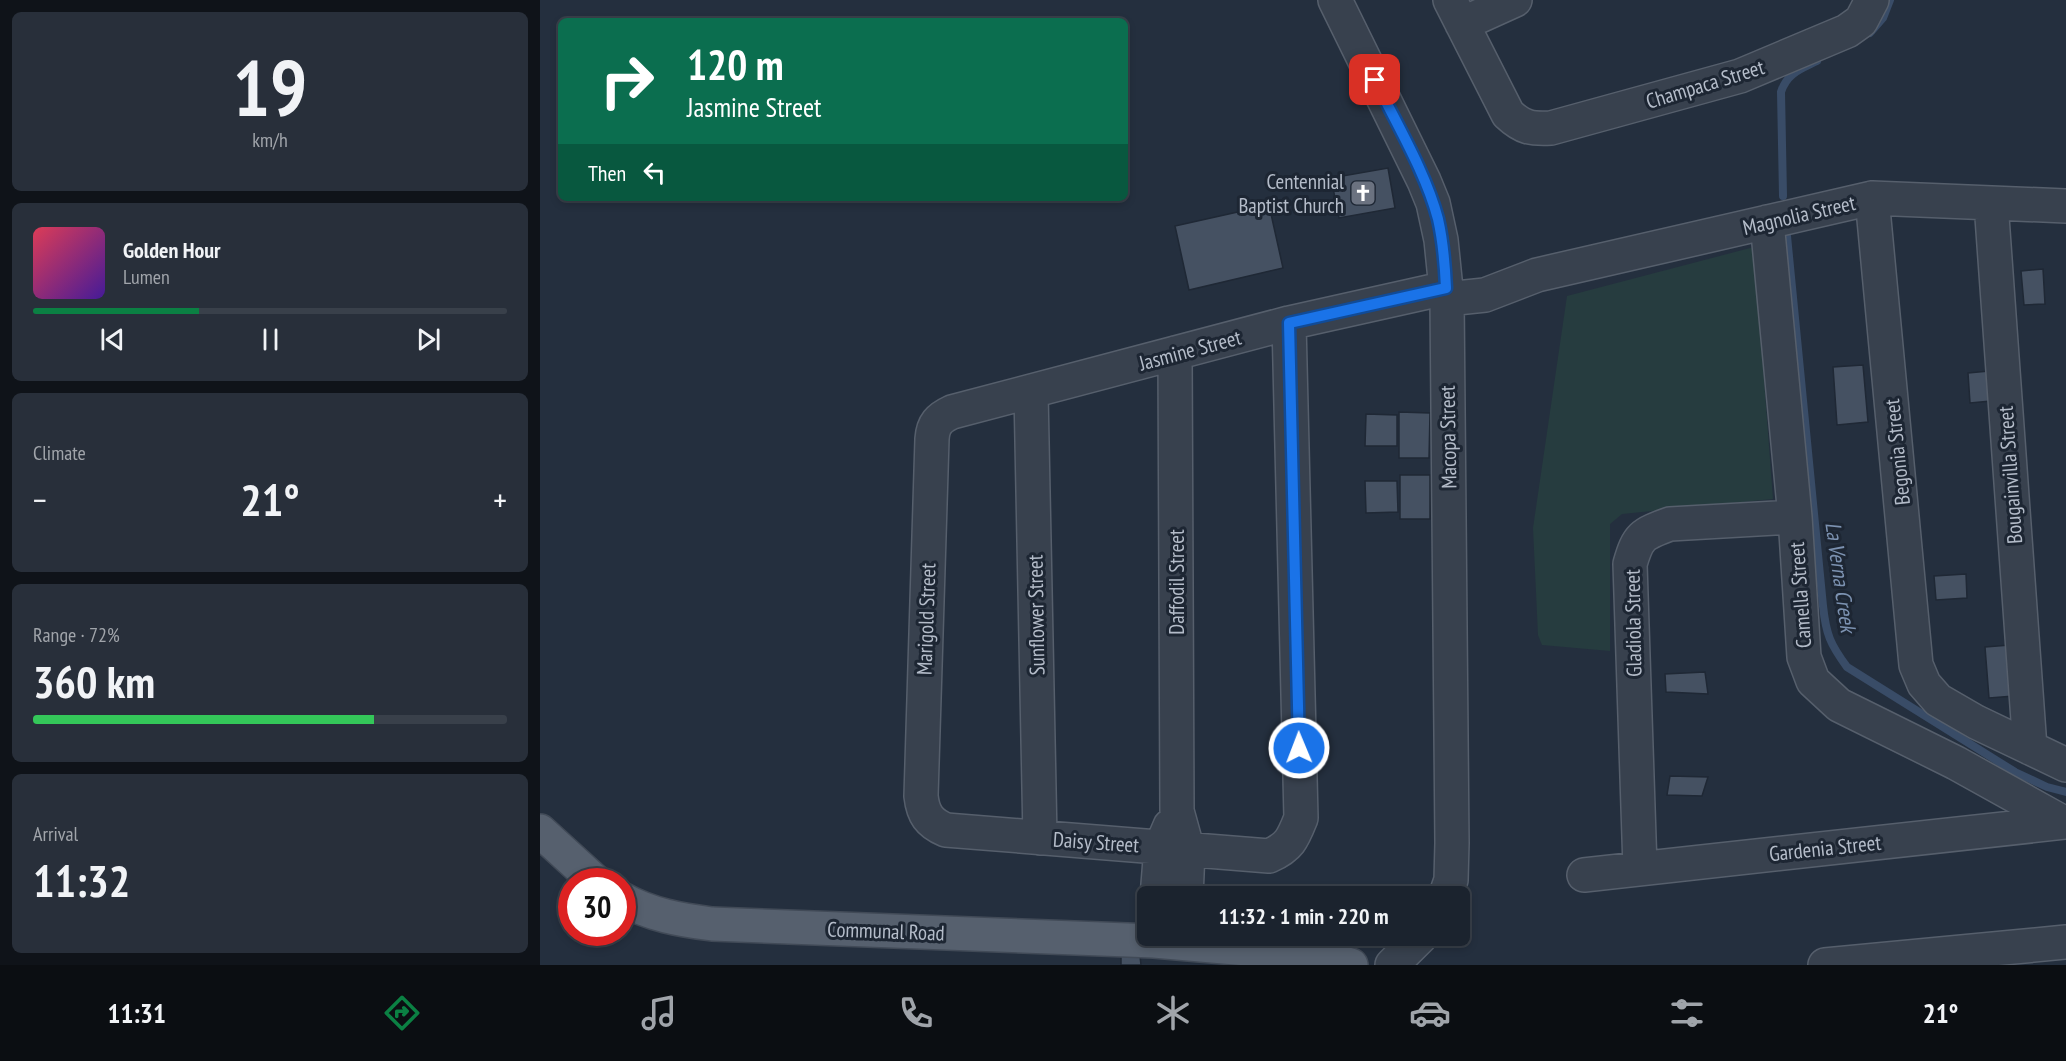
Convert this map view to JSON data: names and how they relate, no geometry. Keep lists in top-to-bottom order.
{
  "streets": {
    "main road": ["Communal Road"],
    "street": [
      "Champaca Street",
      "Magnolia Street",
      "Jasmine Street",
      "Macopa Street",
      "Begonia Street",
      "Bougainvilla Street",
      "Daffodil Street",
      "Camella Street",
      "Sunflower Street",
      "Marigold Street",
      "Gladiola Street",
      "Daisy Street",
      "Gardenia Street"
    ]
  },
  "crossings": [
    ["Magnolia Street", "Jasmine Street"],
    ["Magnolia Street", "Macopa Street"],
    ["Magnolia Street", "Begonia Street"],
    ["Magnolia Street", "Bougainvilla Street"],
    ["Magnolia Street", "Camella Street"],
    ["Jasmine Street", "Macopa Street"],
    ["Jasmine Street", "Daffodil Street"],
    ["Jasmine Street", "Sunflower Street"],
    ["Jasmine Street", "Marigold Street"],
    ["Jasmine Street", "Daisy Street"],
    ["Begonia Street", "Bougainvilla Street"],
    ["Daffodil Street", "Daisy Street"],
    ["Camella Street", "Gladiola Street"],
    ["Camella Street", "Gardenia Street"],
    ["Sunflower Street", "Daisy Street"],
    ["Marigold Street", "Daisy Street"],
    ["Gladiola Street", "Gardenia Street"]
  ],
  "water": ["La Verna Creek"],
  "places": {
    "church": ["Centennial Baptist Church"]
  },
  "page": {
    "tile": [
      ["19", "km/h"],
      "Climate",
      ["Range · 72%", "360 km"],
      ["Arrival", "11:32"]
    ],
    "turn": ["120 m", "Jasmine Street"],
    "then": "Then",
    "song": ["Golden Hour", "Lumen"],
    "heat": ["−", "21°", "+"],
    "limit": "30",
    "trip": "11:32 · 1 min · 220 m",
    "tabs": ["11:31", "21°"]
  }
}
